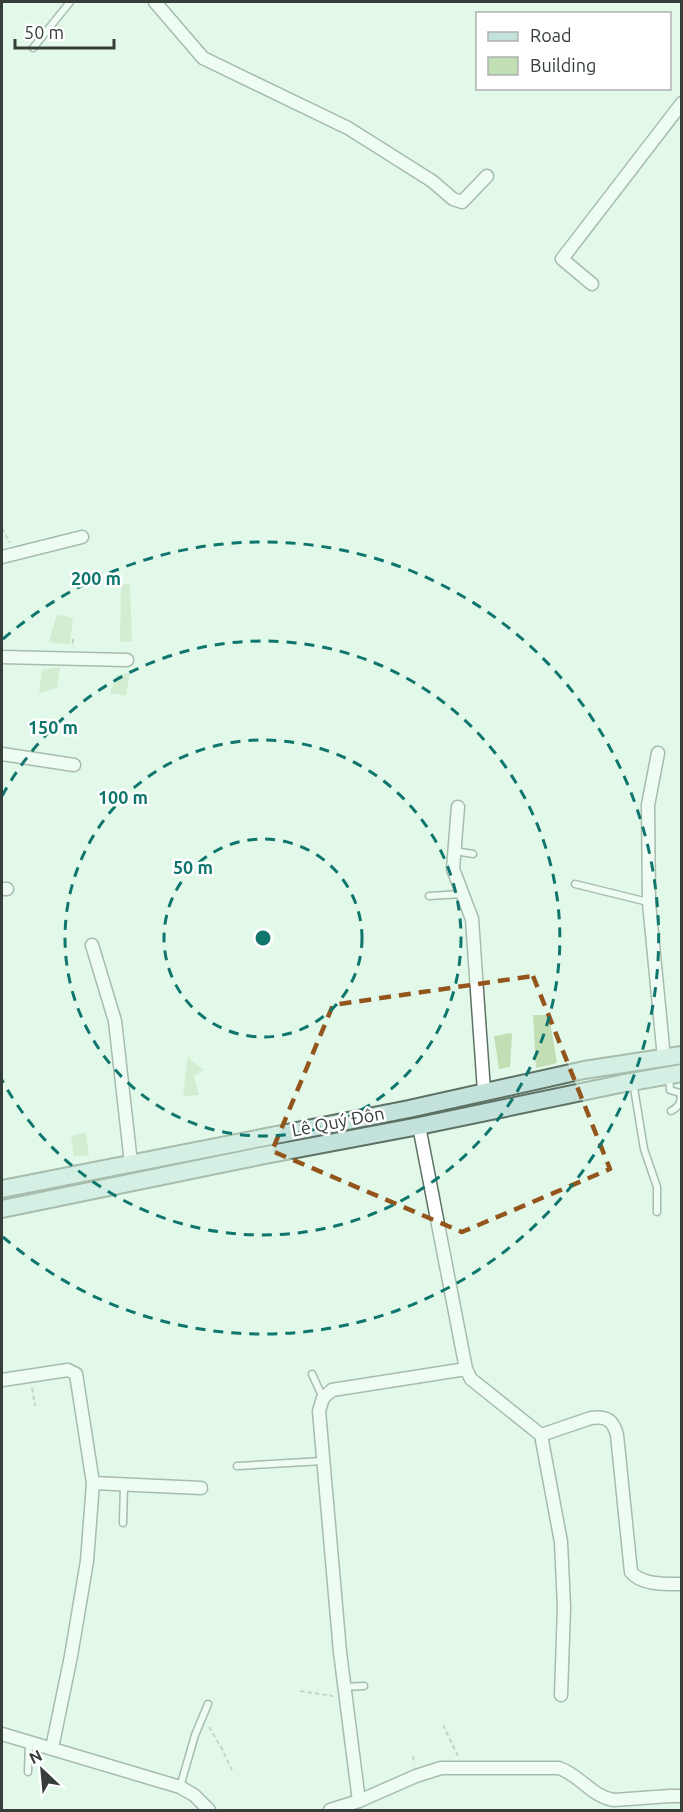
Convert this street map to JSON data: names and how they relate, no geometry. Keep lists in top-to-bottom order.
{
  "streets": {
    "main road": ["Lê Quý Đôn"]
  },
  "legend": ["Road", "Building"],
  "scale_bar": "50 m",
  "north": "top left",
  "rings": [
    "200 m",
    "150 m",
    "100 m",
    "50 m"
  ]
}
